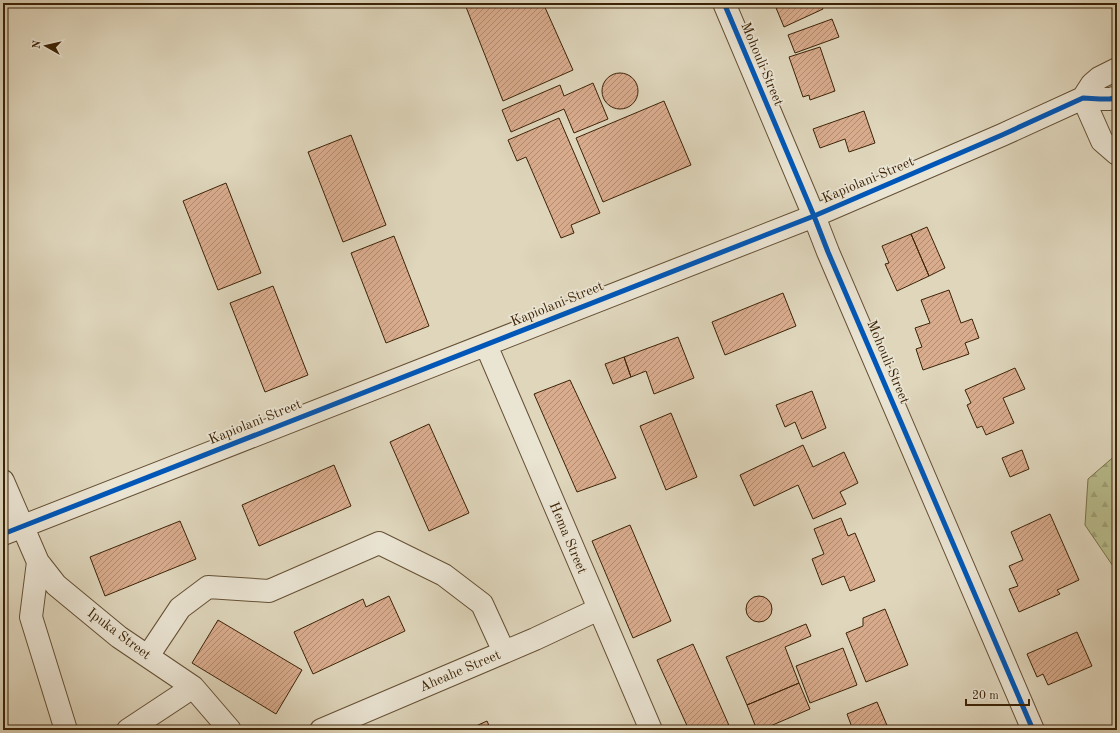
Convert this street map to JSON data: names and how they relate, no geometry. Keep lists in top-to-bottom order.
{
  "streets": {
    "street": [
      "Mohouli Street",
      "Kapiolani Street",
      "Hema Street",
      "Ipuka Street",
      "Aheahe Street"
    ]
  },
  "crossings": [
    ["Mohouli Street", "Kapiolani Street"],
    ["Kapiolani Street", "Hema Street"],
    ["Kapiolani Street", "Ipuka Street"],
    ["Hema Street", "Aheahe Street"]
  ],
  "scale_bar": "20 m",
  "north": "left"
}
